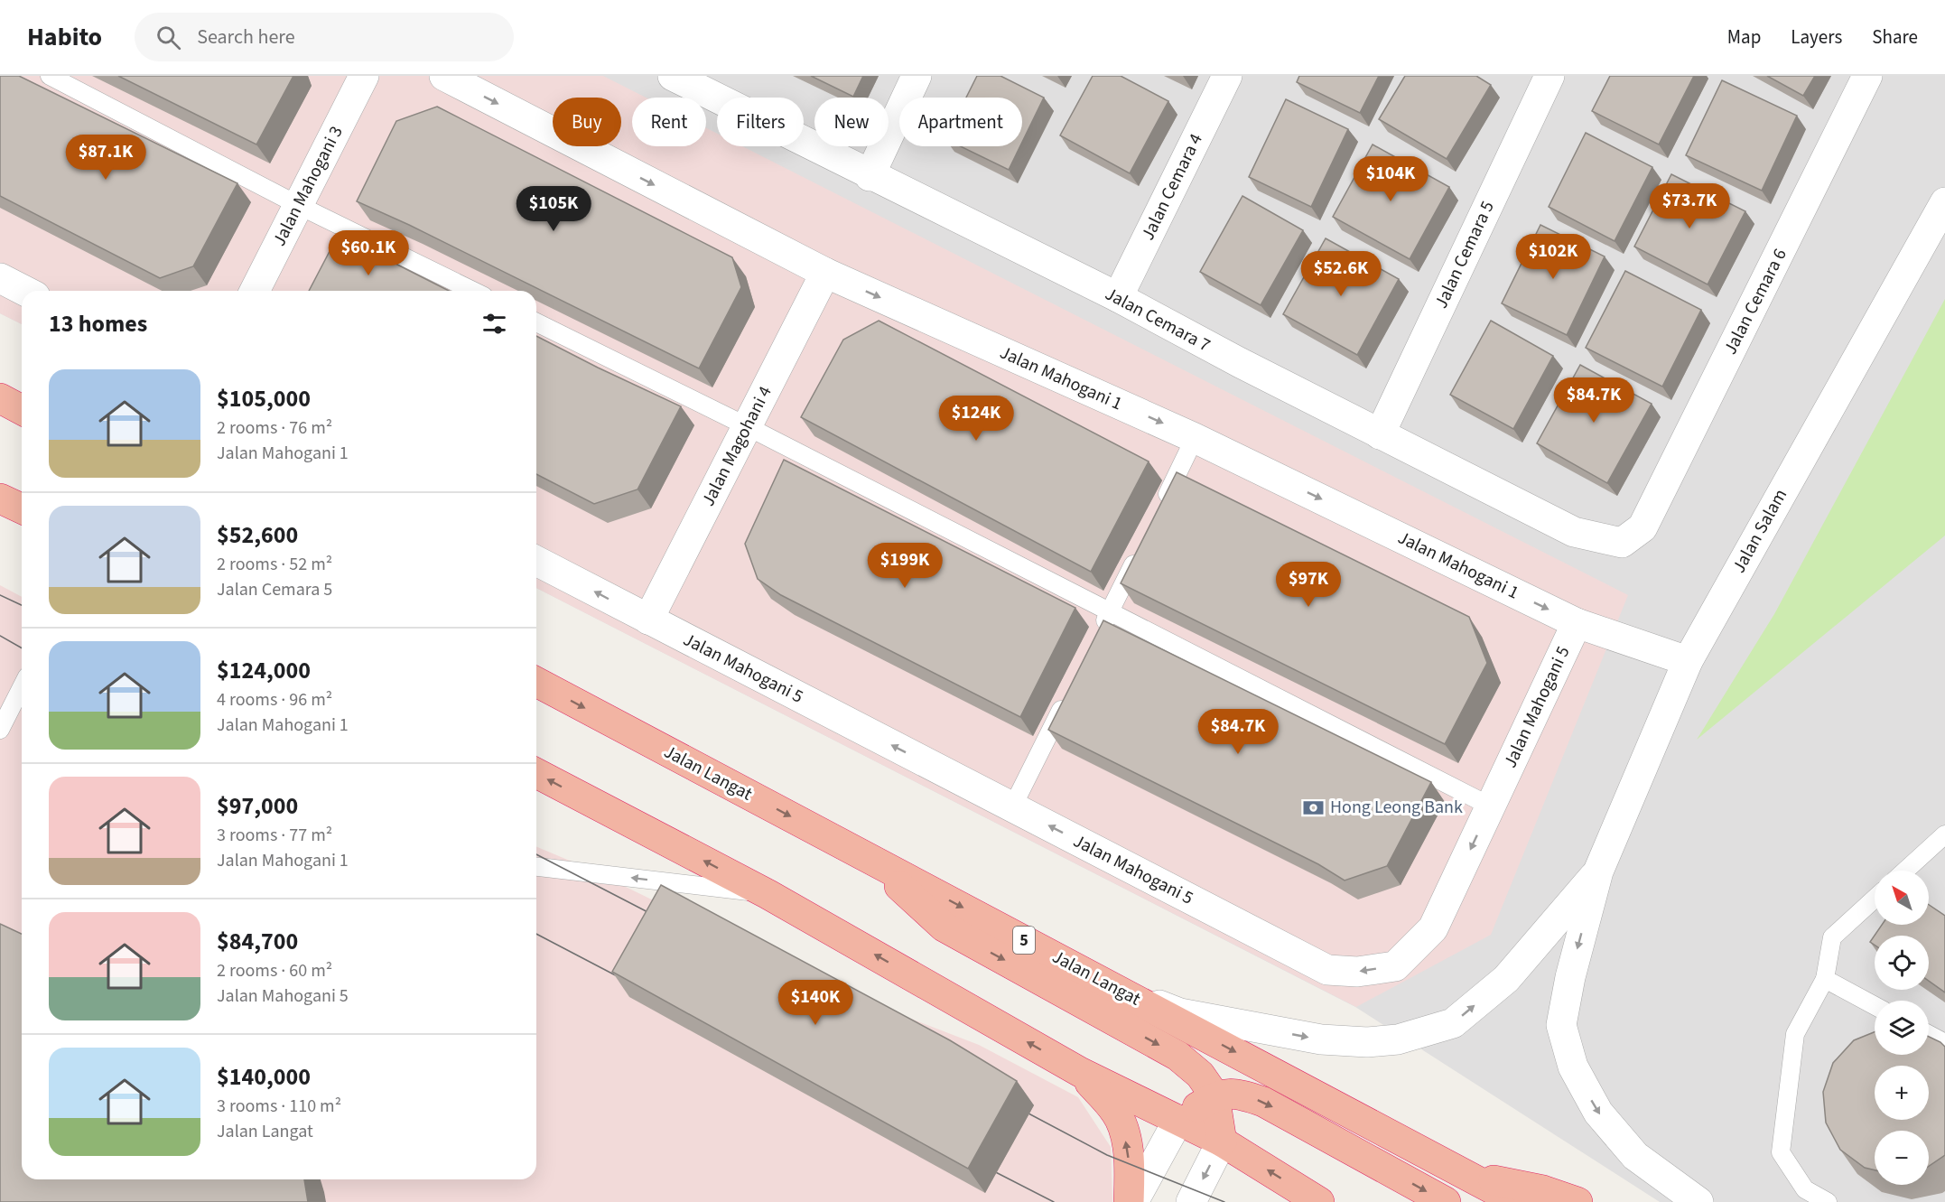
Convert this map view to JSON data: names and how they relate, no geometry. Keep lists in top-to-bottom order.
{
  "streets": {
    "highway": ["Jalan Langat", "5"],
    "street": [
      "Jalan Mahogani 3",
      "Jalan Cemara 4",
      "Jalan Cemara 5",
      "Jalan Cemara 6",
      "Jalan Cemara 7",
      "Jalan Mahogani 1",
      "Jalan Magohani 4",
      "Jalan Salam",
      "Jalan Mahogani 5"
    ]
  },
  "crossings": [
    ["Jalan Cemara 4", "Jalan Cemara 7"],
    ["Jalan Cemara 5", "Jalan Cemara 7"],
    ["Jalan Cemara 6", "Jalan Cemara 7"],
    ["Jalan Mahogani 1", "Jalan Magohani 4"],
    ["Jalan Mahogani 1", "Jalan Salam"],
    ["Jalan Mahogani 1", "Jalan Mahogani 5"],
    ["Jalan Magohani 4", "Jalan Mahogani 5"],
    ["Jalan Langat", "5"]
  ],
  "one_way": ["Jalan Mahogani 1", "Jalan Mahogani 5"],
  "places": {
    "bank": ["Hong Leong Bank"]
  },
  "north": "top left",
  "page": {
    "header": "Habito",
    "search": "Search here",
    "nav": ["Map", "Layers", "Share"],
    "chip": [
      "Buy",
      "Rent",
      "Filters",
      "New",
      "Apartment"
    ],
    "price": [
      "$87.1K",
      "$104K",
      "$73.7K",
      "$105K",
      "$60.1K",
      "$102K",
      "$52.6K",
      "$84.7K",
      "$124K",
      "$199K",
      "$97K",
      "$84.7K",
      "$140K"
    ],
    "heading": "13 homes",
    "list": [
      {
        "name": "$105,000",
        "note": "2 rooms · 76 m² · Jalan Mahogani 1"
      },
      {
        "name": "$52,600",
        "note": "2 rooms · 52 m² · Jalan Cemara 5"
      },
      {
        "name": "$124,000",
        "note": "4 rooms · 96 m² · Jalan Mahogani 1"
      },
      {
        "name": "$97,000",
        "note": "3 rooms · 77 m² · Jalan Mahogani 1"
      },
      {
        "name": "$84,700",
        "note": "2 rooms · 60 m² · Jalan Mahogani 5"
      },
      {
        "name": "$140,000",
        "note": "3 rooms · 110 m² · Jalan Langat"
      }
    ],
    "map_buttons": ["+", "−"]
  }
}
